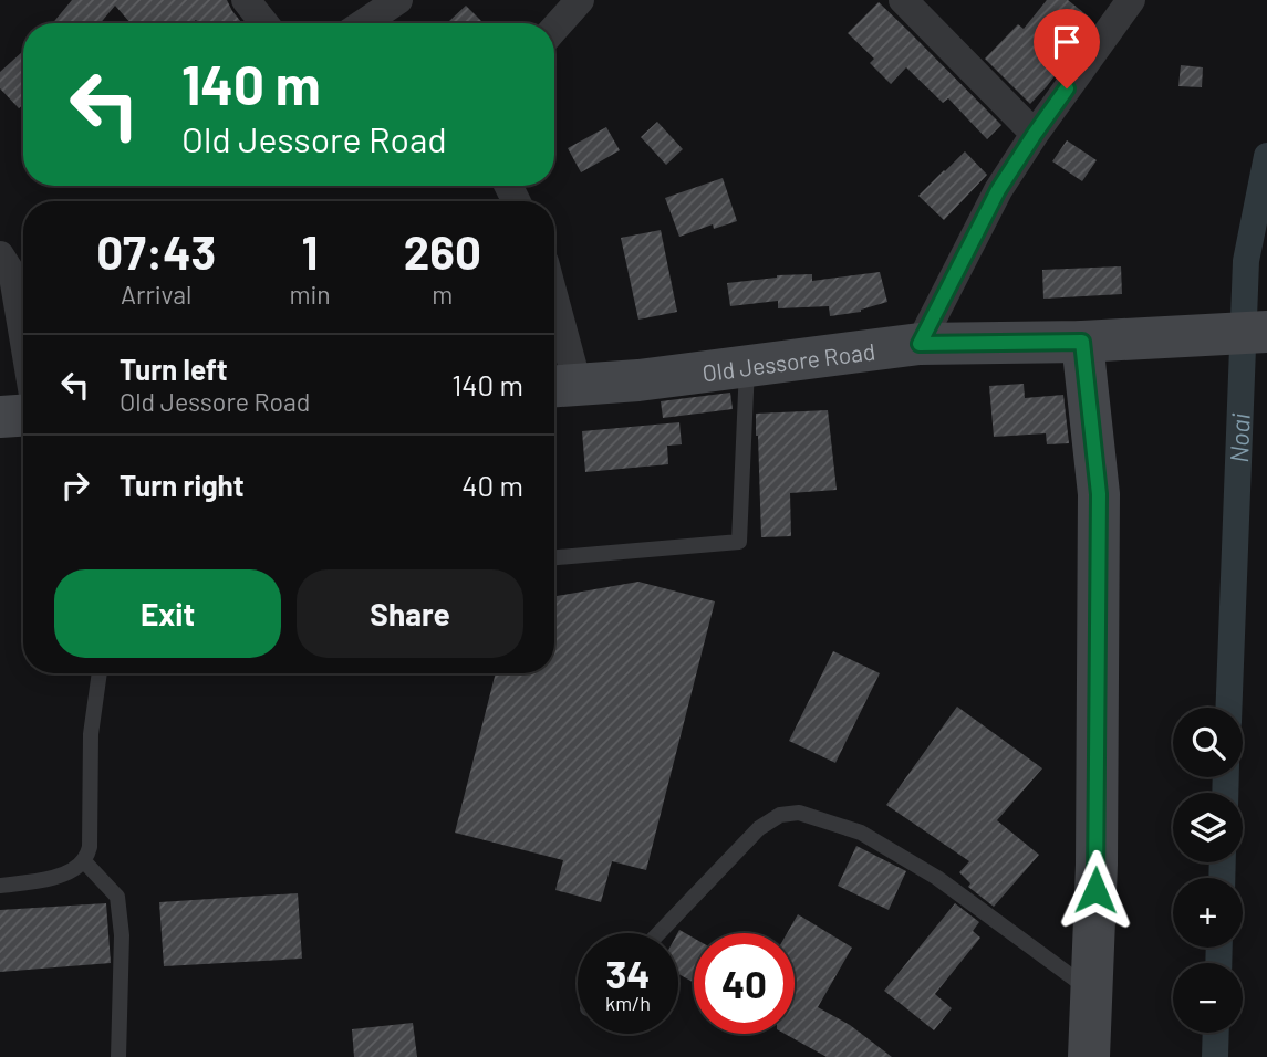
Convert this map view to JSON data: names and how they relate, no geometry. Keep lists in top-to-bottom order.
{
  "streets": {
    "street": ["Old Jessore Road"]
  },
  "water": ["Noai"],
  "page": {
    "turn": ["140 m", "Old Jessore Road"],
    "eta": [
      "07:43",
      "Arrival",
      "1",
      "min",
      "260",
      "m"
    ],
    "list": [
      {
        "name": "Turn left",
        "note": "Old Jessore Road",
        "value": "140 m"
      },
      {
        "name": "Turn right",
        "value": "40 m"
      }
    ],
    "buttons": ["Exit", "Share"],
    "map_buttons": ["+", "−"],
    "speed": "34 km/h",
    "limit": "40"
  }
}
